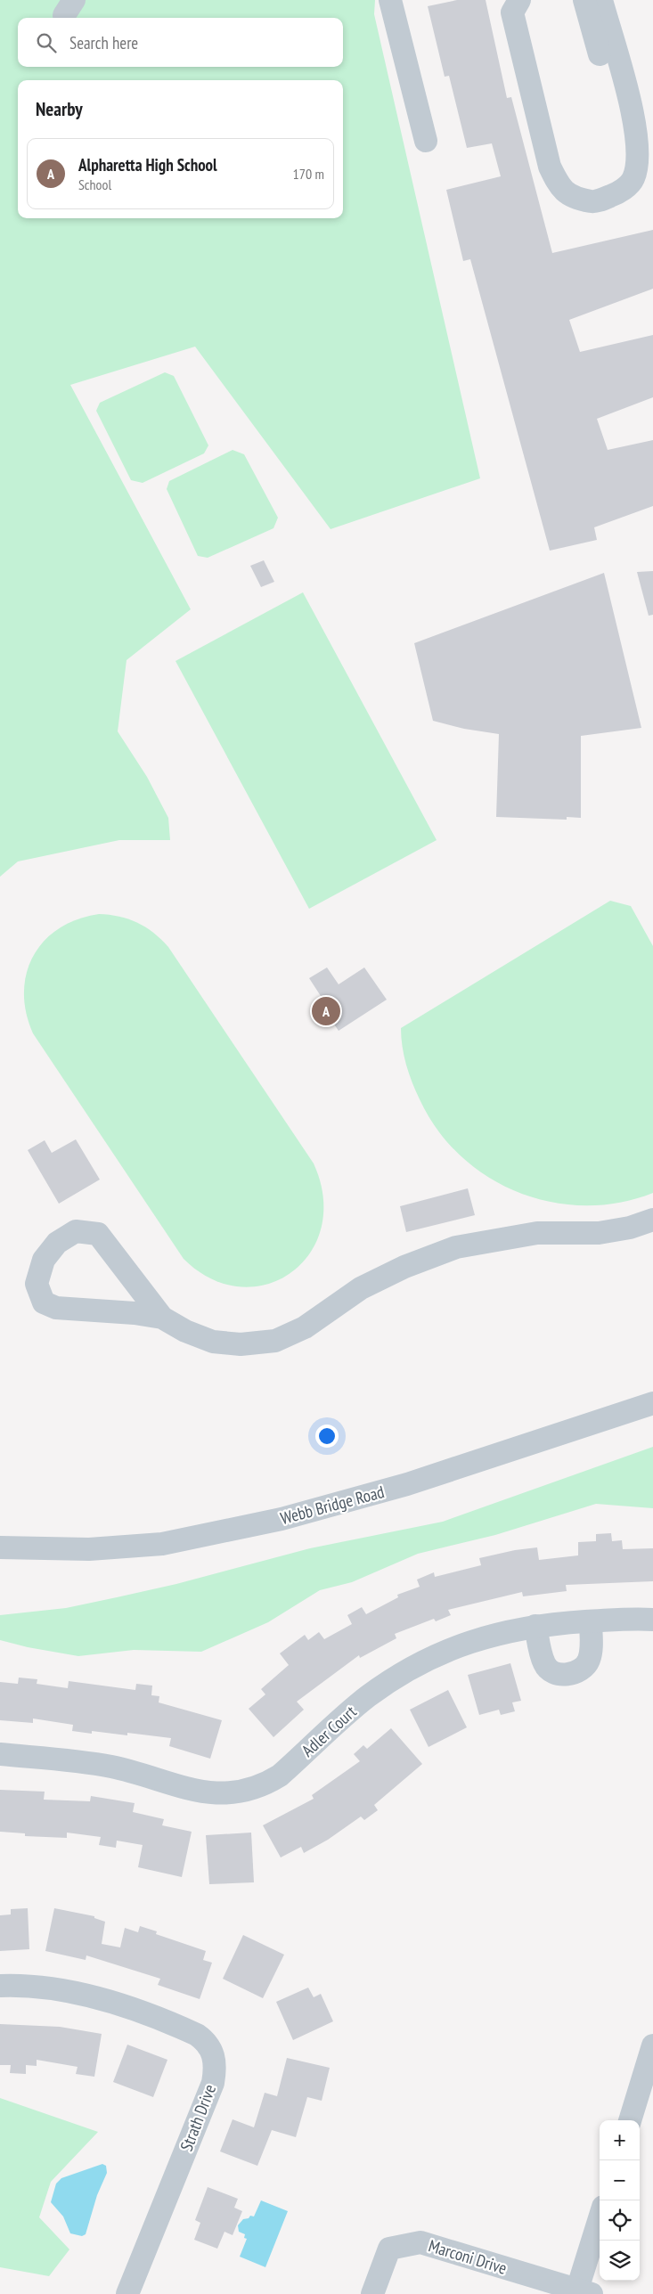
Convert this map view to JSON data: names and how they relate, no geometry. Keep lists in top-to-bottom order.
{
  "streets": {
    "street": [
      "Webb Bridge Road",
      "Adler Court",
      "Strath Drive",
      "Marconi Drive"
    ]
  },
  "page": {
    "search": "Search here",
    "heading": "Nearby",
    "list": [
      {
        "mark": "A",
        "name": "Alpharetta High School",
        "note": "School",
        "value": "170 m"
      }
    ],
    "pins": "A",
    "map_buttons": ["+", "−"]
  }
}
